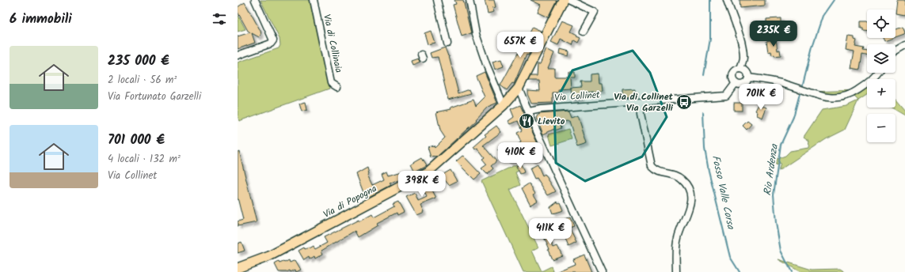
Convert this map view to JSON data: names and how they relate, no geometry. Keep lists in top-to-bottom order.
{
  "streets": {
    "main road": ["Via di Popogna"],
    "street": ["Via di Collinaia", "Via Collinet"]
  },
  "water": ["Rio Ardenza", "Fosso Valle Corsa"],
  "places": {
    "bus stop": ["Via di Collinet Via Garzelli"],
    "restaurant": ["Lievito"]
  },
  "page": {
    "heading": "6 immobili",
    "map_buttons": ["+", "−"],
    "price": [
      "235K €",
      "657K €",
      "701K €",
      "410K €",
      "398K €",
      "411K €"
    ],
    "list": [
      {
        "name": "235 000 €",
        "note": "2 locali · 56 m² · Via Fortunato Garzelli"
      },
      {
        "name": "701 000 €",
        "note": "4 locali · 132 m² · Via Collinet"
      }
    ]
  }
}
